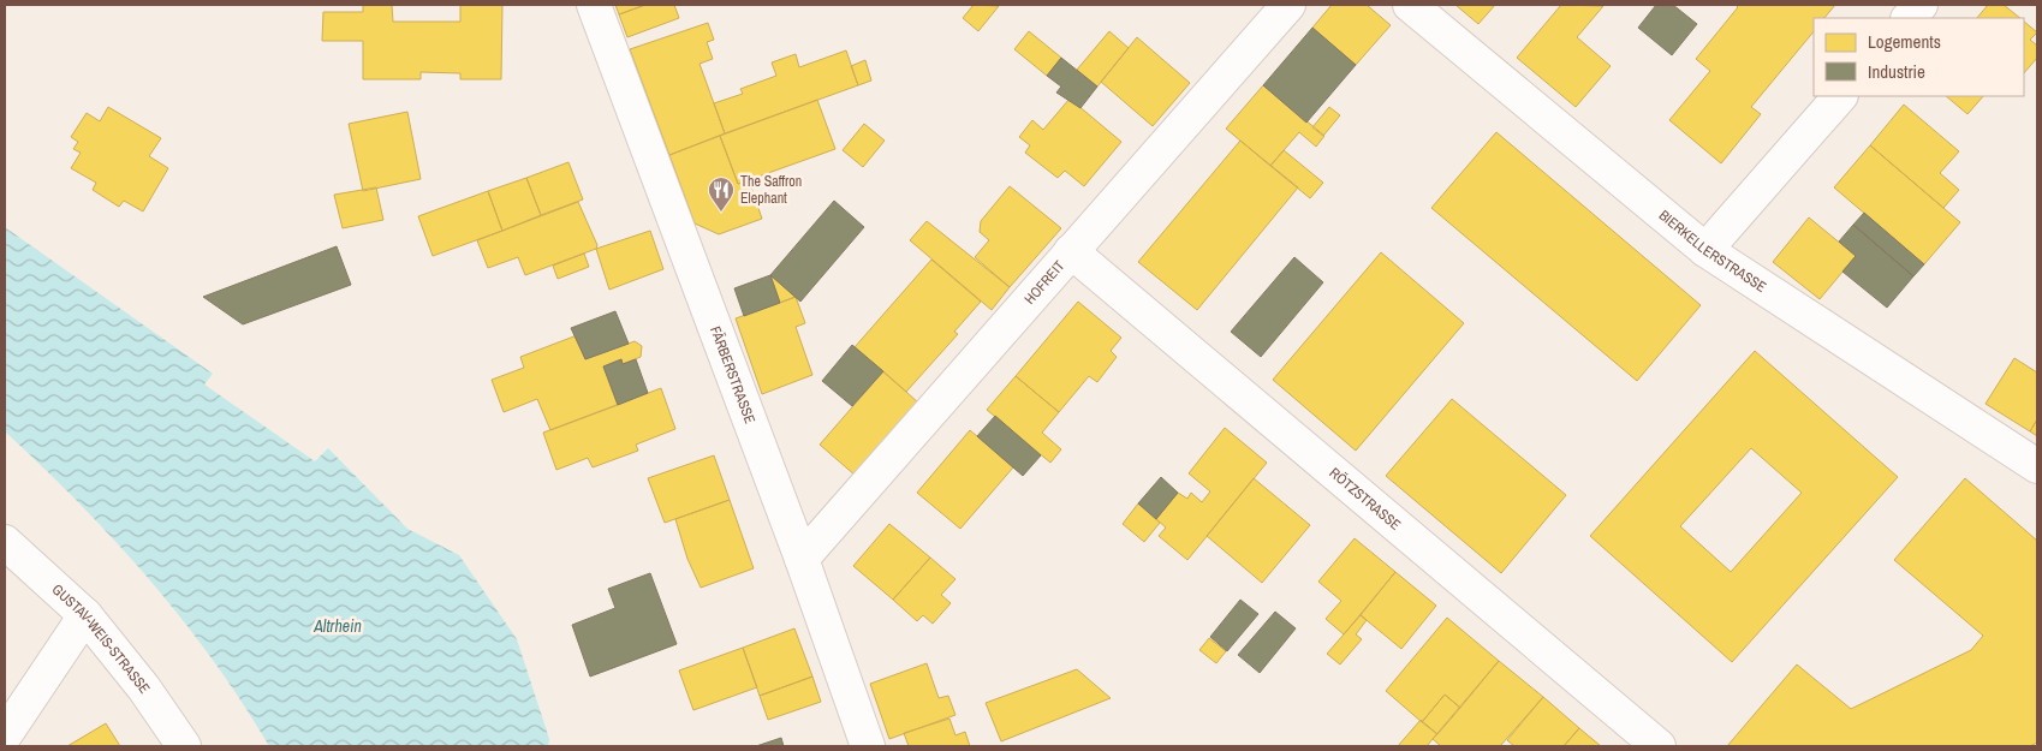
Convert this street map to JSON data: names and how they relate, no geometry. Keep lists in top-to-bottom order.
{
  "streets": {
    "street": [
      "BIERKELLERSTRASSE",
      "HOFREIT",
      "FÄRBERSTRASSE",
      "RÖTZSTRASSE",
      "GUSTAV-WEIS-STRASSE"
    ]
  },
  "crossings": [
    ["HOFREIT", "FÄRBERSTRASSE"],
    ["HOFREIT", "RÖTZSTRASSE"]
  ],
  "water": ["Altrhein"],
  "places": {
    "restaurant": ["The Saffron Elephant"]
  },
  "legend": ["Logements", "Industrie"]
}
